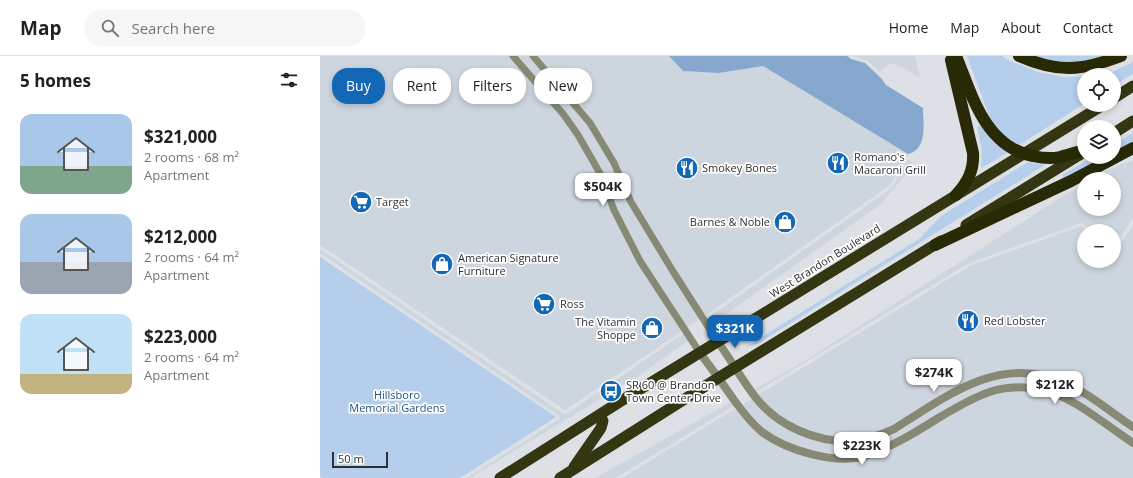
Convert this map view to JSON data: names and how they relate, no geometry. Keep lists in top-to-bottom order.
{
  "streets": {
    "highway": ["West Brandon Boulevard"]
  },
  "parks": ["Hillsboro Memorial Gardens"],
  "places": {
    "restaurant": ["Romano's Macaroni Grill", "Smokey Bones", "Red Lobster"],
    "supermarket": ["Target", "Ross"],
    "shop": ["Barnes & Noble", "American Signature Furniture", "The Vitamin Shoppe"],
    "bus stop": ["SR 60 @ Brandon Town Center Drive"]
  },
  "scale_bar": "50 m",
  "page": {
    "header": "Map",
    "search": "Search here",
    "nav": [
      "Home",
      "Map",
      "About",
      "Contact"
    ],
    "heading": "5 homes",
    "map_buttons": ["+", "−"],
    "chip": [
      "Buy",
      "Rent",
      "Filters",
      "New"
    ],
    "list": [
      {
        "name": "$321,000",
        "note": "2 rooms · 68 m² · Apartment"
      },
      {
        "name": "$212,000",
        "note": "2 rooms · 64 m² · Apartment"
      },
      {
        "name": "$223,000",
        "note": "2 rooms · 64 m² · Apartment"
      }
    ],
    "price": [
      "$504K",
      "$321K",
      "$274K",
      "$212K",
      "$223K"
    ],
    "scale": "50 m"
  }
}
